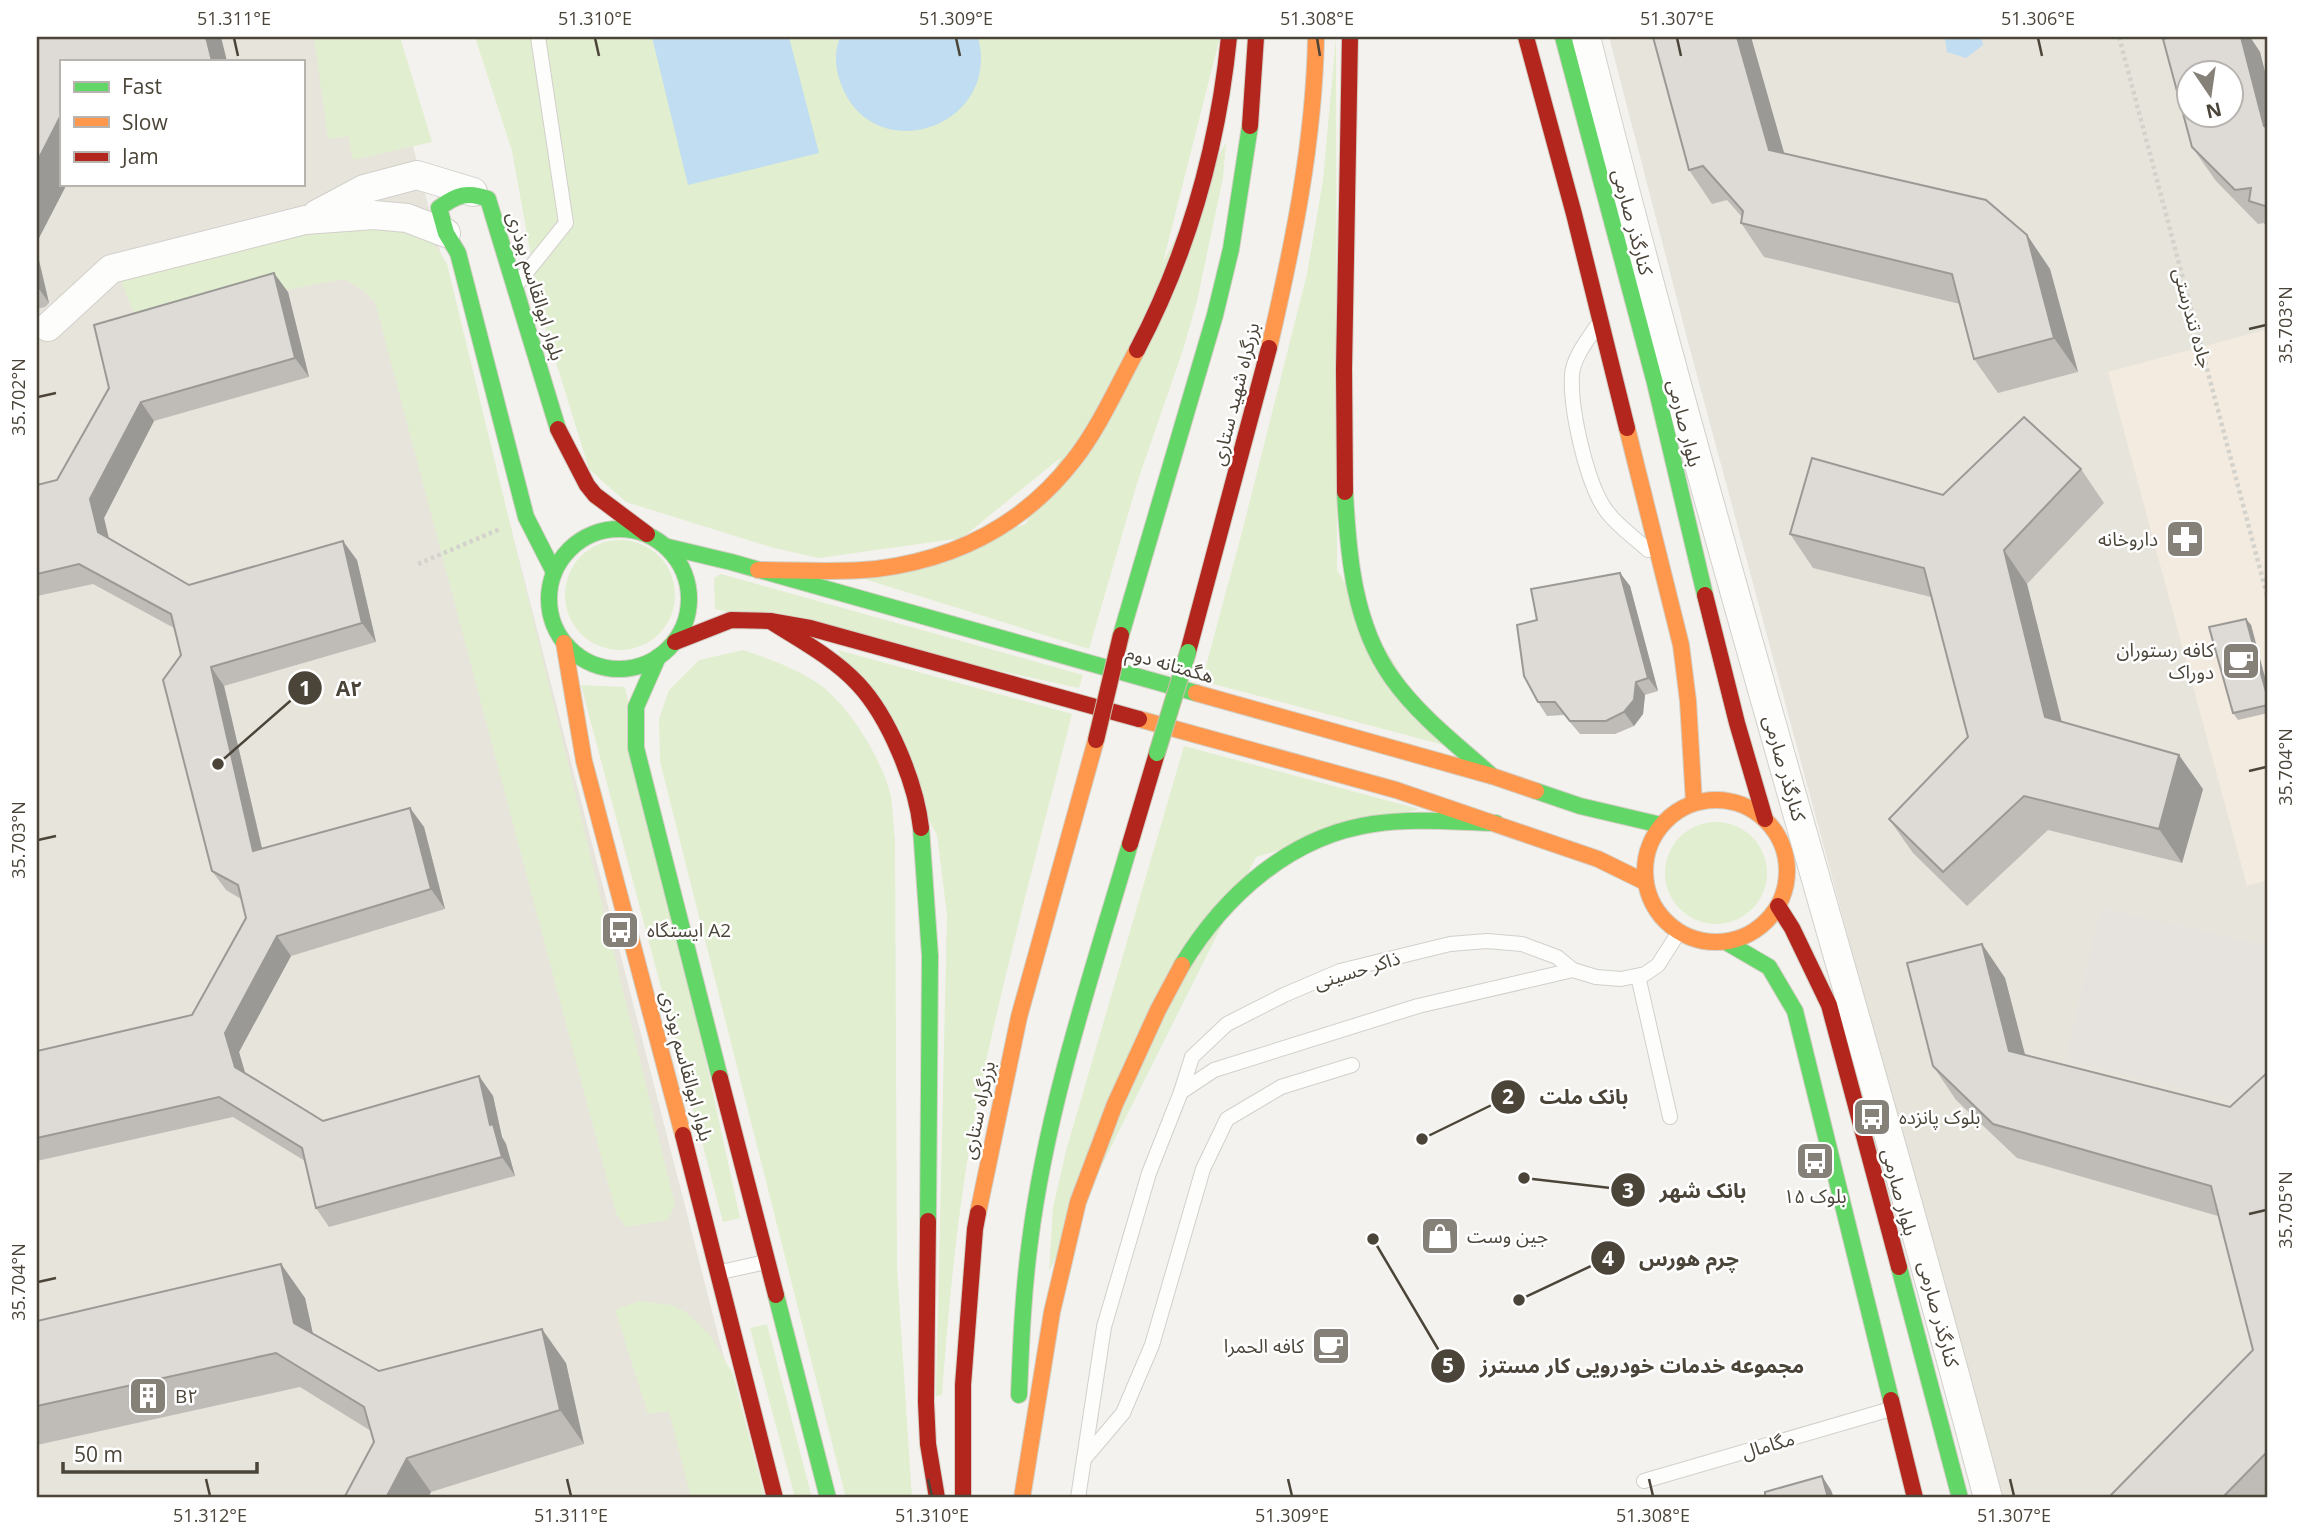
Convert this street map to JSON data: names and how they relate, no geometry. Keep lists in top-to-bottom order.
{
  "streets": {
    "main road": [
      "بلوار ابوالقاسم بوذری",
      "بزرگراه شهید ستاری",
      "بلوار صارمی",
      "هگمتانه دوم",
      "بزرگراه ستاری"
    ],
    "street": ["کنارگذر صارمی"],
    "lane": ["ذاکر حسینی", "مگامال"],
    "path": ["جاده تندرستی"]
  },
  "crossings": [
    ["کنارگذر صارمی", "بلوار صارمی"],
    ["کنارگذر صارمی", "هگمتانه دوم"],
    ["بلوار ابوالقاسم بوذری", "هگمتانه دوم"],
    ["بزرگراه شهید ستاری", "بزرگراه ستاری"],
    ["بلوار صارمی", "هگمتانه دوم"]
  ],
  "places": {
    "pharmacy": ["داروخانه"],
    "cafe": ["کافه رستوران دوراک", "کافه الحمرا"],
    "other": [
      "A۲",
      "بانک ملت",
      "بانک شهر",
      "مجموعه خدمات خودرویی کار مسترز",
      "چرم هورس"
    ],
    "bus stop": ["ایستگاه A2", "بلوک پانزده", "بلوک ۱۵"],
    "shop": ["جین وست"],
    "building": ["B۲"]
  },
  "legend": ["Fast", "Slow", "Jam"],
  "scale_bar": "50 m",
  "north": "bottom",
  "coordinates": [
    "51.311°E",
    "51.310°E",
    "51.309°E",
    "51.308°E",
    "51.307°E",
    "51.306°E",
    "35.703°N",
    "35.702°N",
    "35.704°N",
    "35.705°N",
    "51.312°E"
  ]
}
